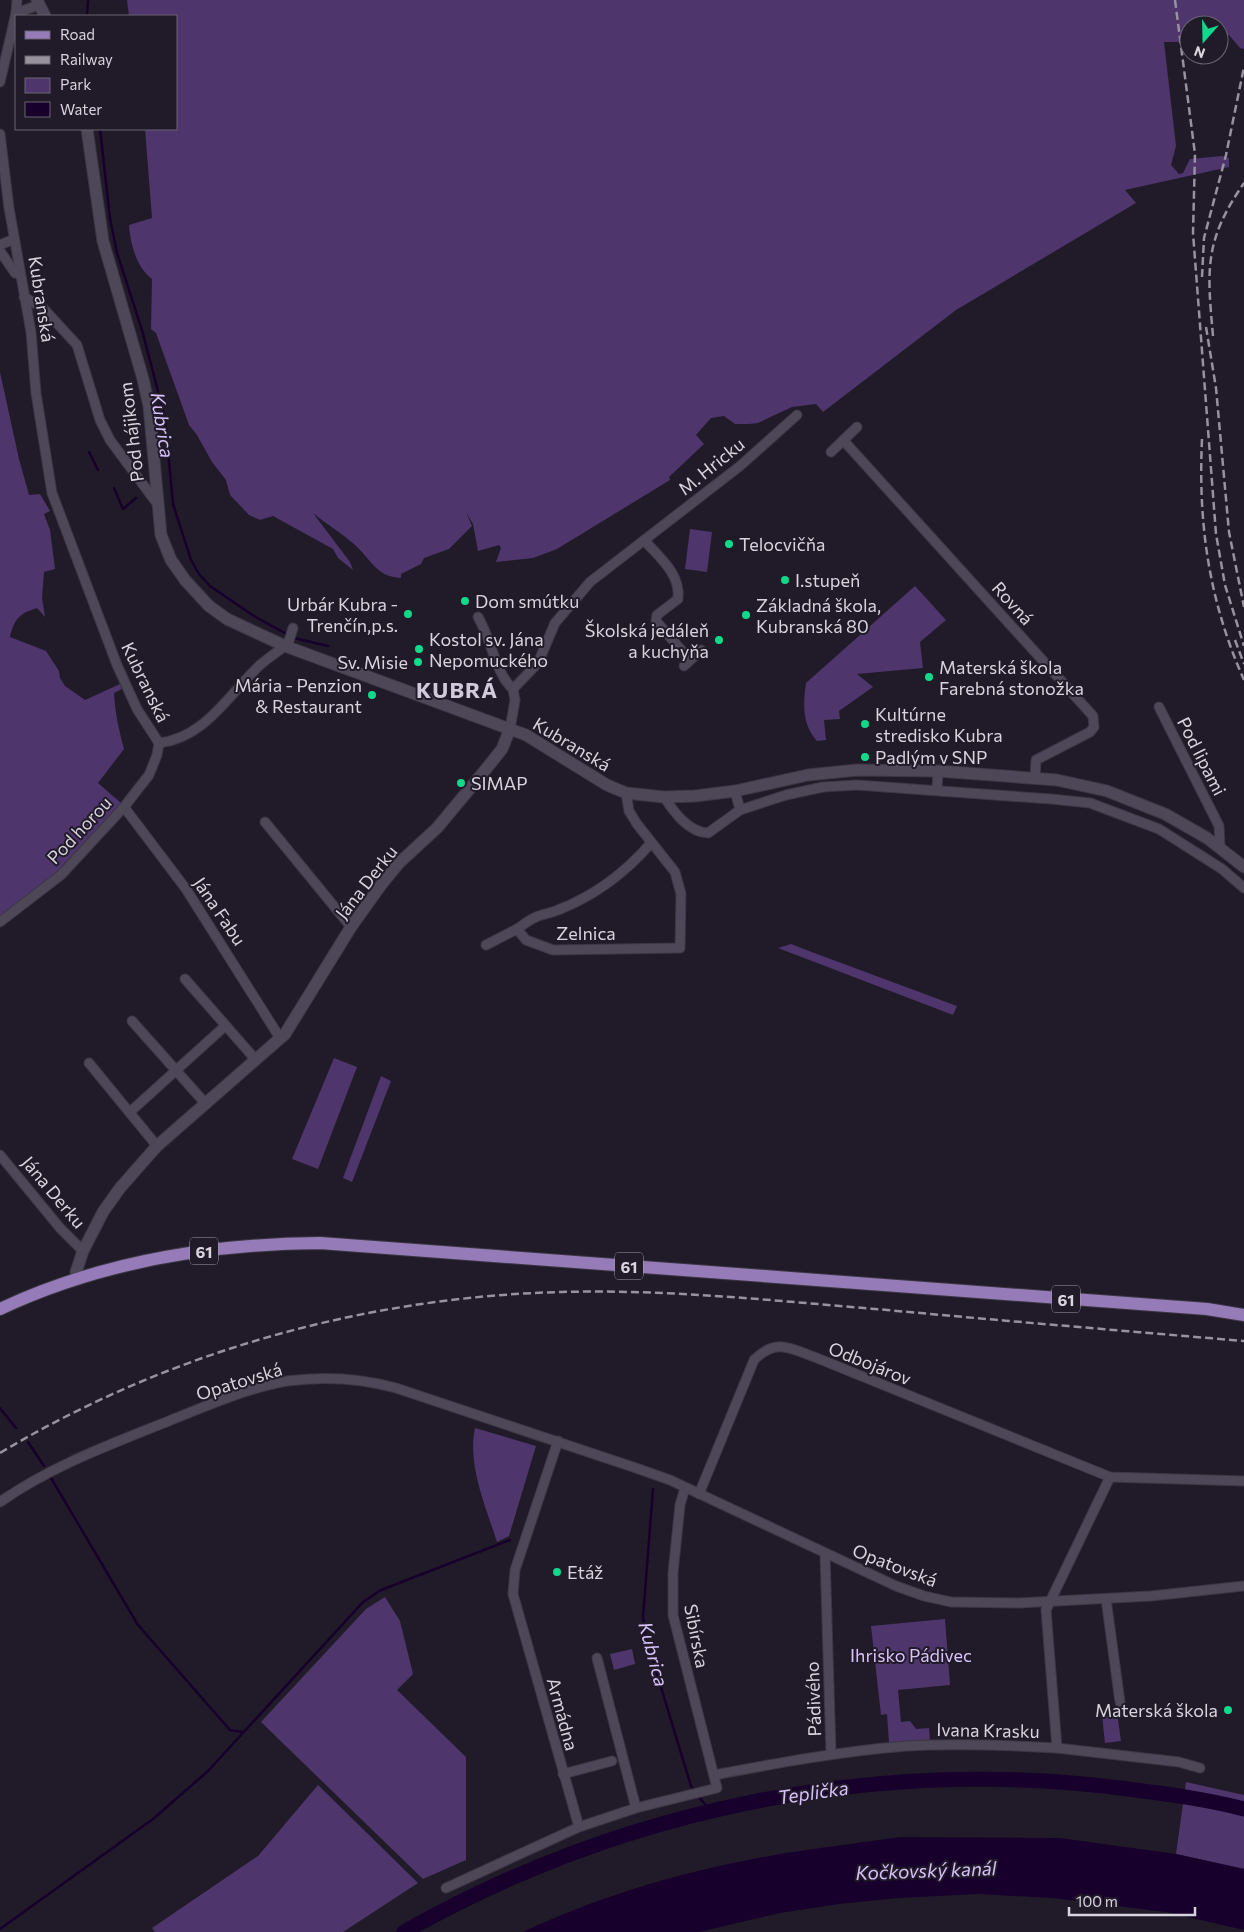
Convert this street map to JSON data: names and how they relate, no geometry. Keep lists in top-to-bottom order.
{
  "streets": {
    "main road": ["61"],
    "street": [
      "Kubranská",
      "Pod hájikom",
      "M. Hricku",
      "Rovná",
      "Pod lipami",
      "Pod horou",
      "Jána Derku",
      "Jána Fabu",
      "Zelnica",
      "Odbojárov",
      "Opatovská",
      "Sibírska",
      "Pádivého",
      "Armádna",
      "Ivana Krasku"
    ]
  },
  "crossings": [
    ["Kubranská", "Pod hájikom"],
    ["Kubranská", "Rovná"],
    ["Kubranská", "Pod lipami"],
    ["Kubranská", "Pod horou"],
    ["Kubranská", "Jána Derku"],
    ["Kubranská", "Zelnica"],
    ["Pod horou", "Jána Fabu"],
    ["Jána Derku", "Jána Fabu"],
    ["Jána Derku", "61"],
    ["Odbojárov", "Opatovská"],
    ["Odbojárov", "Ivana Krasku"],
    ["Opatovská", "Sibírska"],
    ["Opatovská", "Pádivého"],
    ["Opatovská", "Armádna"],
    ["Opatovská", "Ivana Krasku"],
    ["Sibírska", "Pádivého"],
    ["Pádivého", "Ivana Krasku"]
  ],
  "districts": ["KUBRÁ"],
  "water": ["Kubrica", "Teplička", "Kočkovský kanál"],
  "parks": ["Ihrisko Pádivec"],
  "places": [
    "Telocvičňa",
    "I.stupeň",
    "Dom smútku",
    "Urbár Kubra - Trenčín,p.s.",
    "Základná škola, Kubranská 80",
    "Školská jedáleň a kuchyňa",
    "Kostol sv. Jána Nepomuckého",
    "Sv. Misie",
    "Materská škola Farebná stonožka",
    "Mária - Penzion & Restaurant",
    "Kultúrne stredisko Kubra",
    "Padlým v SNP",
    "SIMAP",
    "Etáž",
    "Materská škola"
  ],
  "legend": [
    "Road",
    "Railway",
    "Park",
    "Water"
  ],
  "scale_bar": "100 m",
  "north": "bottom"
}
